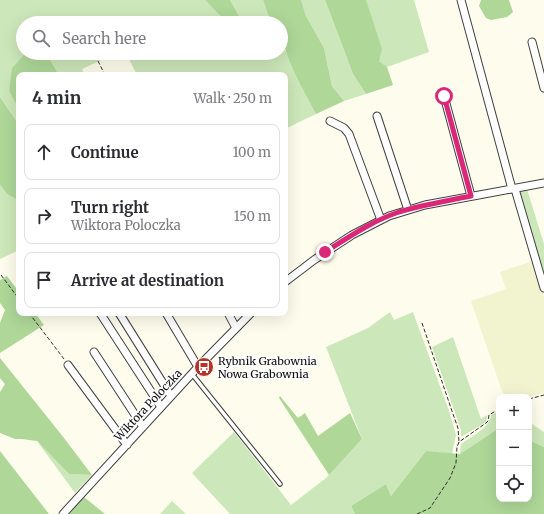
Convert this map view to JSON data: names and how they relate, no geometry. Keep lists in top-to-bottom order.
{
  "streets": {
    "street": ["Wiktora Poloczka"]
  },
  "places": {
    "bus stop": ["Rybnik Grabownia Nowa Grabownia"]
  },
  "page": {
    "search": "Search here",
    "heading": ["4 min", "Walk · 250 m"],
    "list": [
      ["Continue", "100 m"],
      ["Turn right", "Wiktora Poloczka", "150 m"],
      "Arrive at destination"
    ],
    "map_buttons": ["+", "−"]
  }
}
